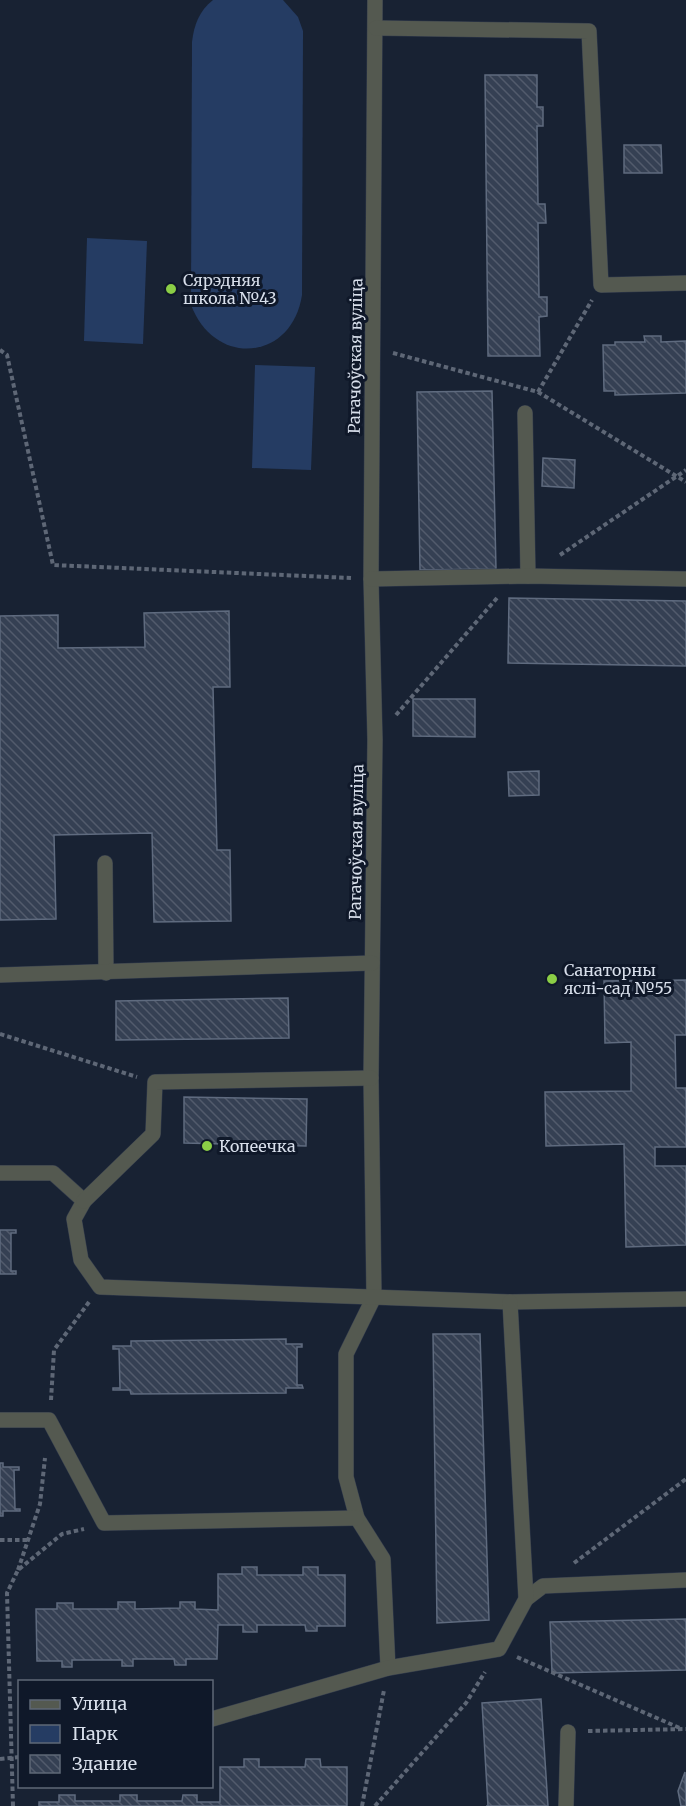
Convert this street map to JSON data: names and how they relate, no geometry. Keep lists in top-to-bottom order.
{
  "streets": {
    "street": ["Рагачоўская вуліца"]
  },
  "places": ["Сярэдняя школа №43", "Санаторны яслі-сад №55", "Копеечка"],
  "legend": ["Улица", "Парк", "Здание"]
}
